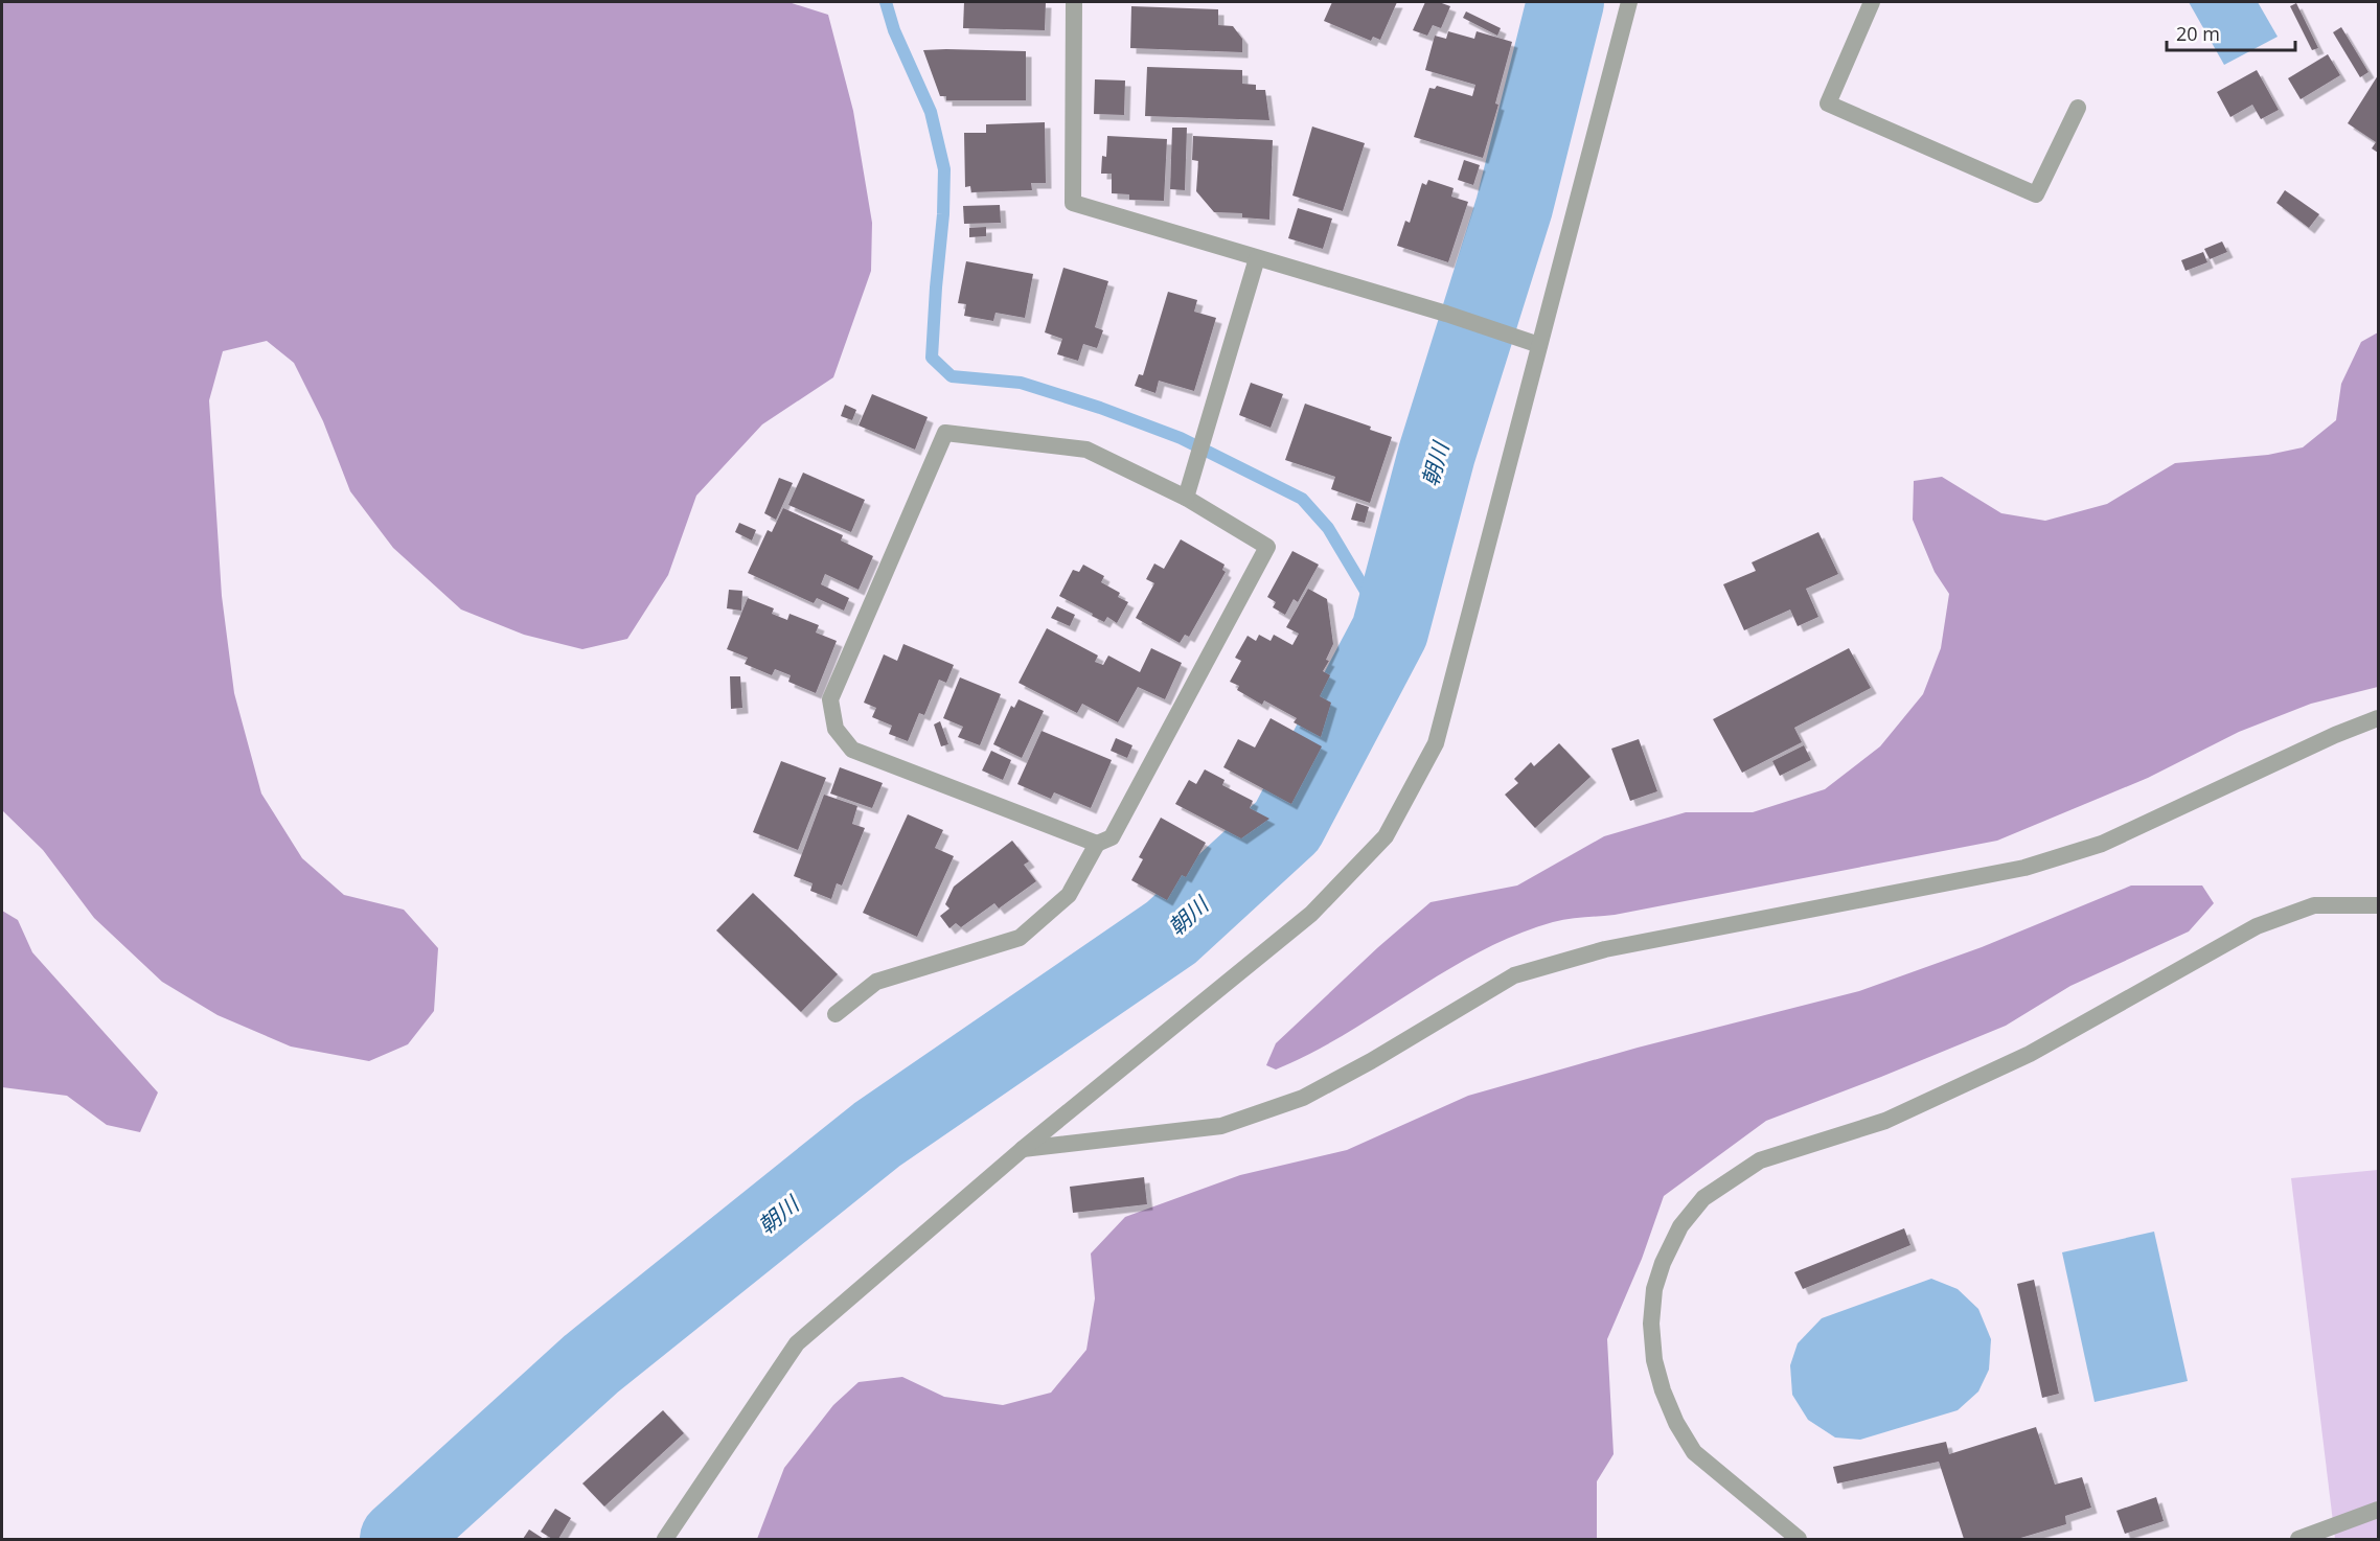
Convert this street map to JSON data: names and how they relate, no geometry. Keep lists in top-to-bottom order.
{
  "water": ["朝川"],
  "scale_bar": "20 m"
}
